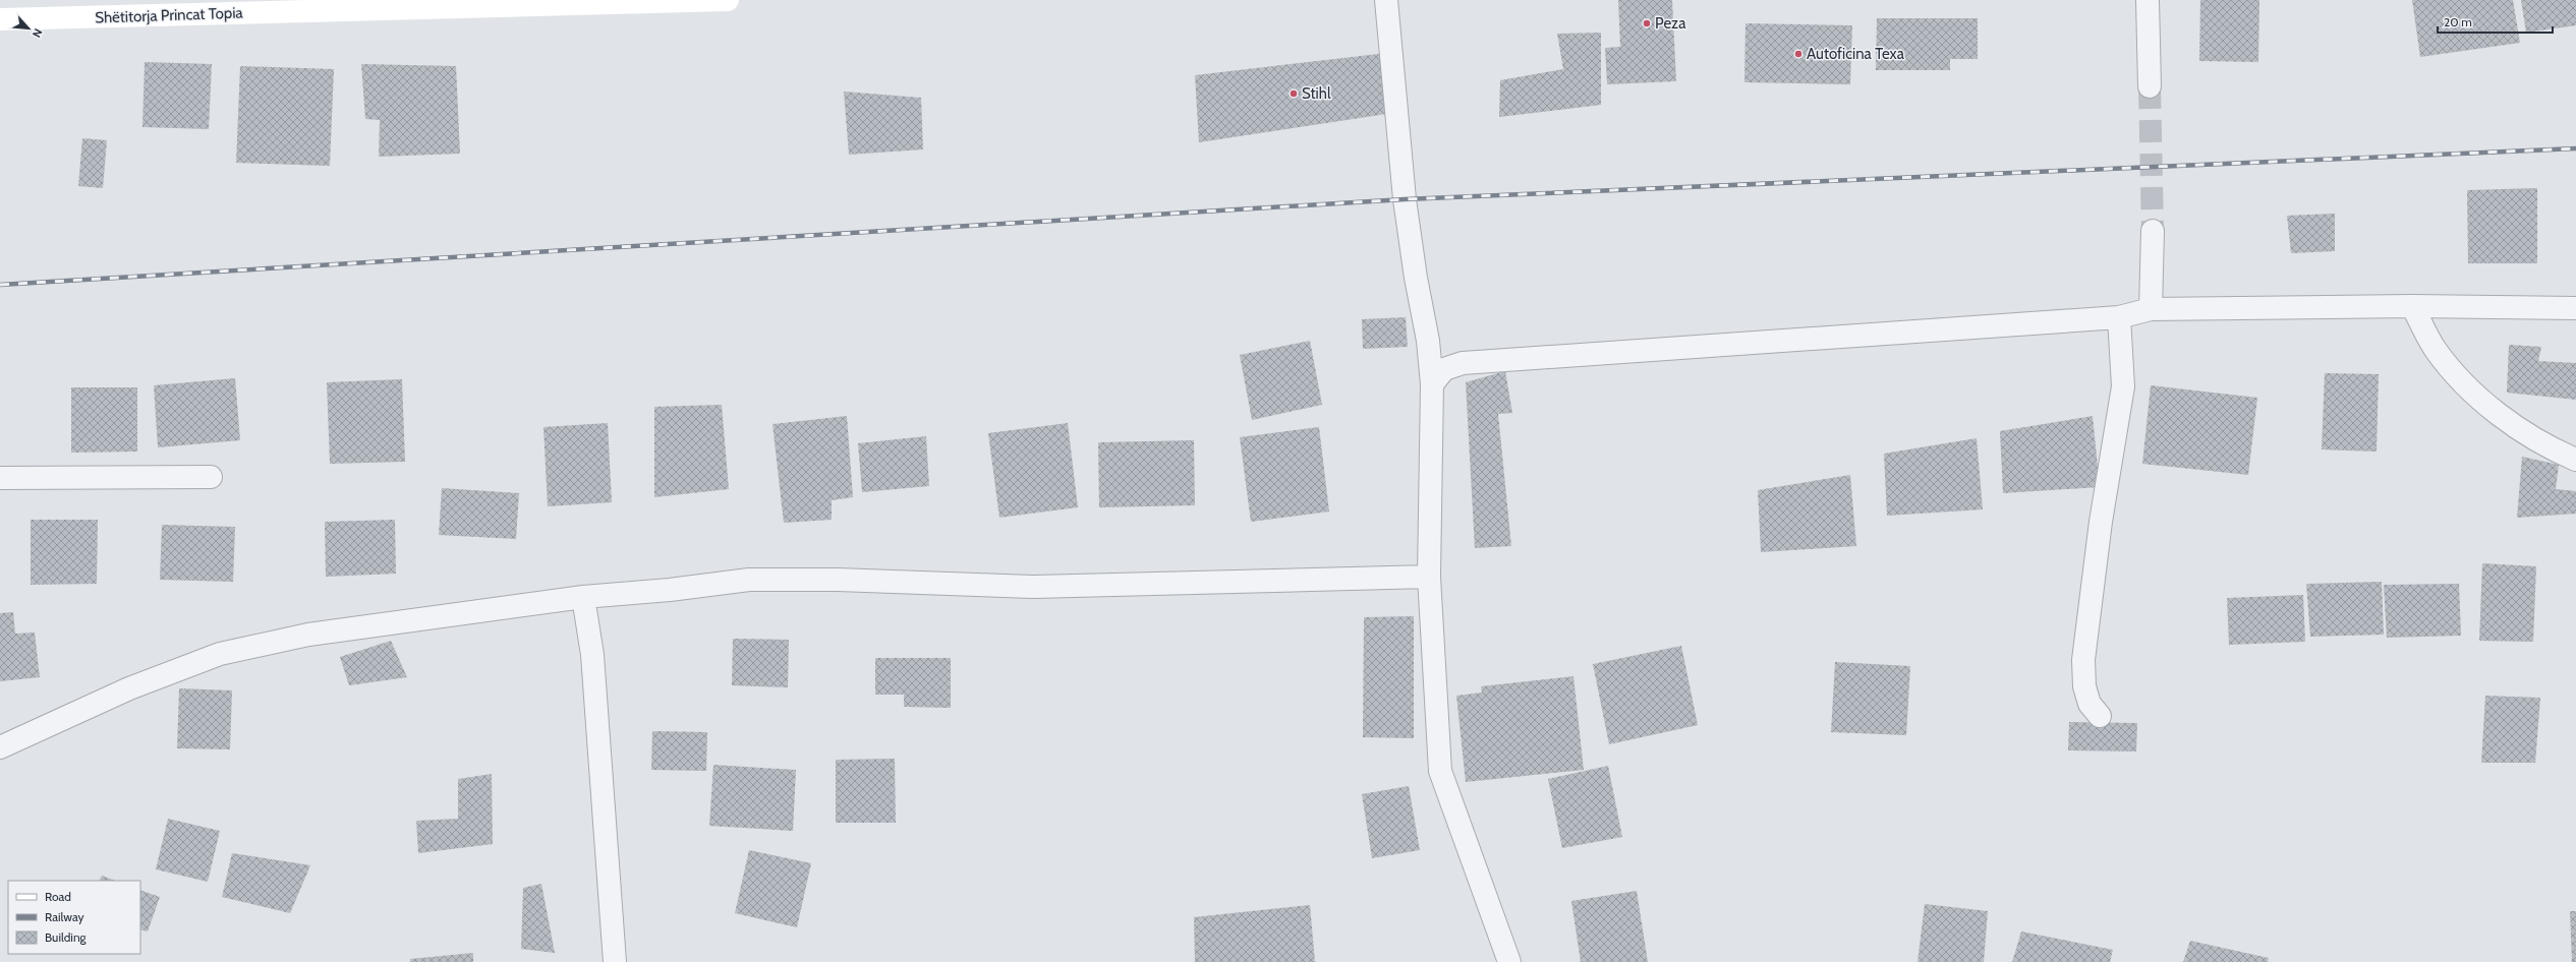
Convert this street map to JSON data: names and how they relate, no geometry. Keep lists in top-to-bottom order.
{
  "streets": {
    "main road": ["Shëtitorja Princat Topia"]
  },
  "places": ["Peza", "Autoficina Texa", "Stihl"],
  "legend": ["Road", "Railway", "Building"],
  "scale_bar": "20 m",
  "north": "bottom right"
}
